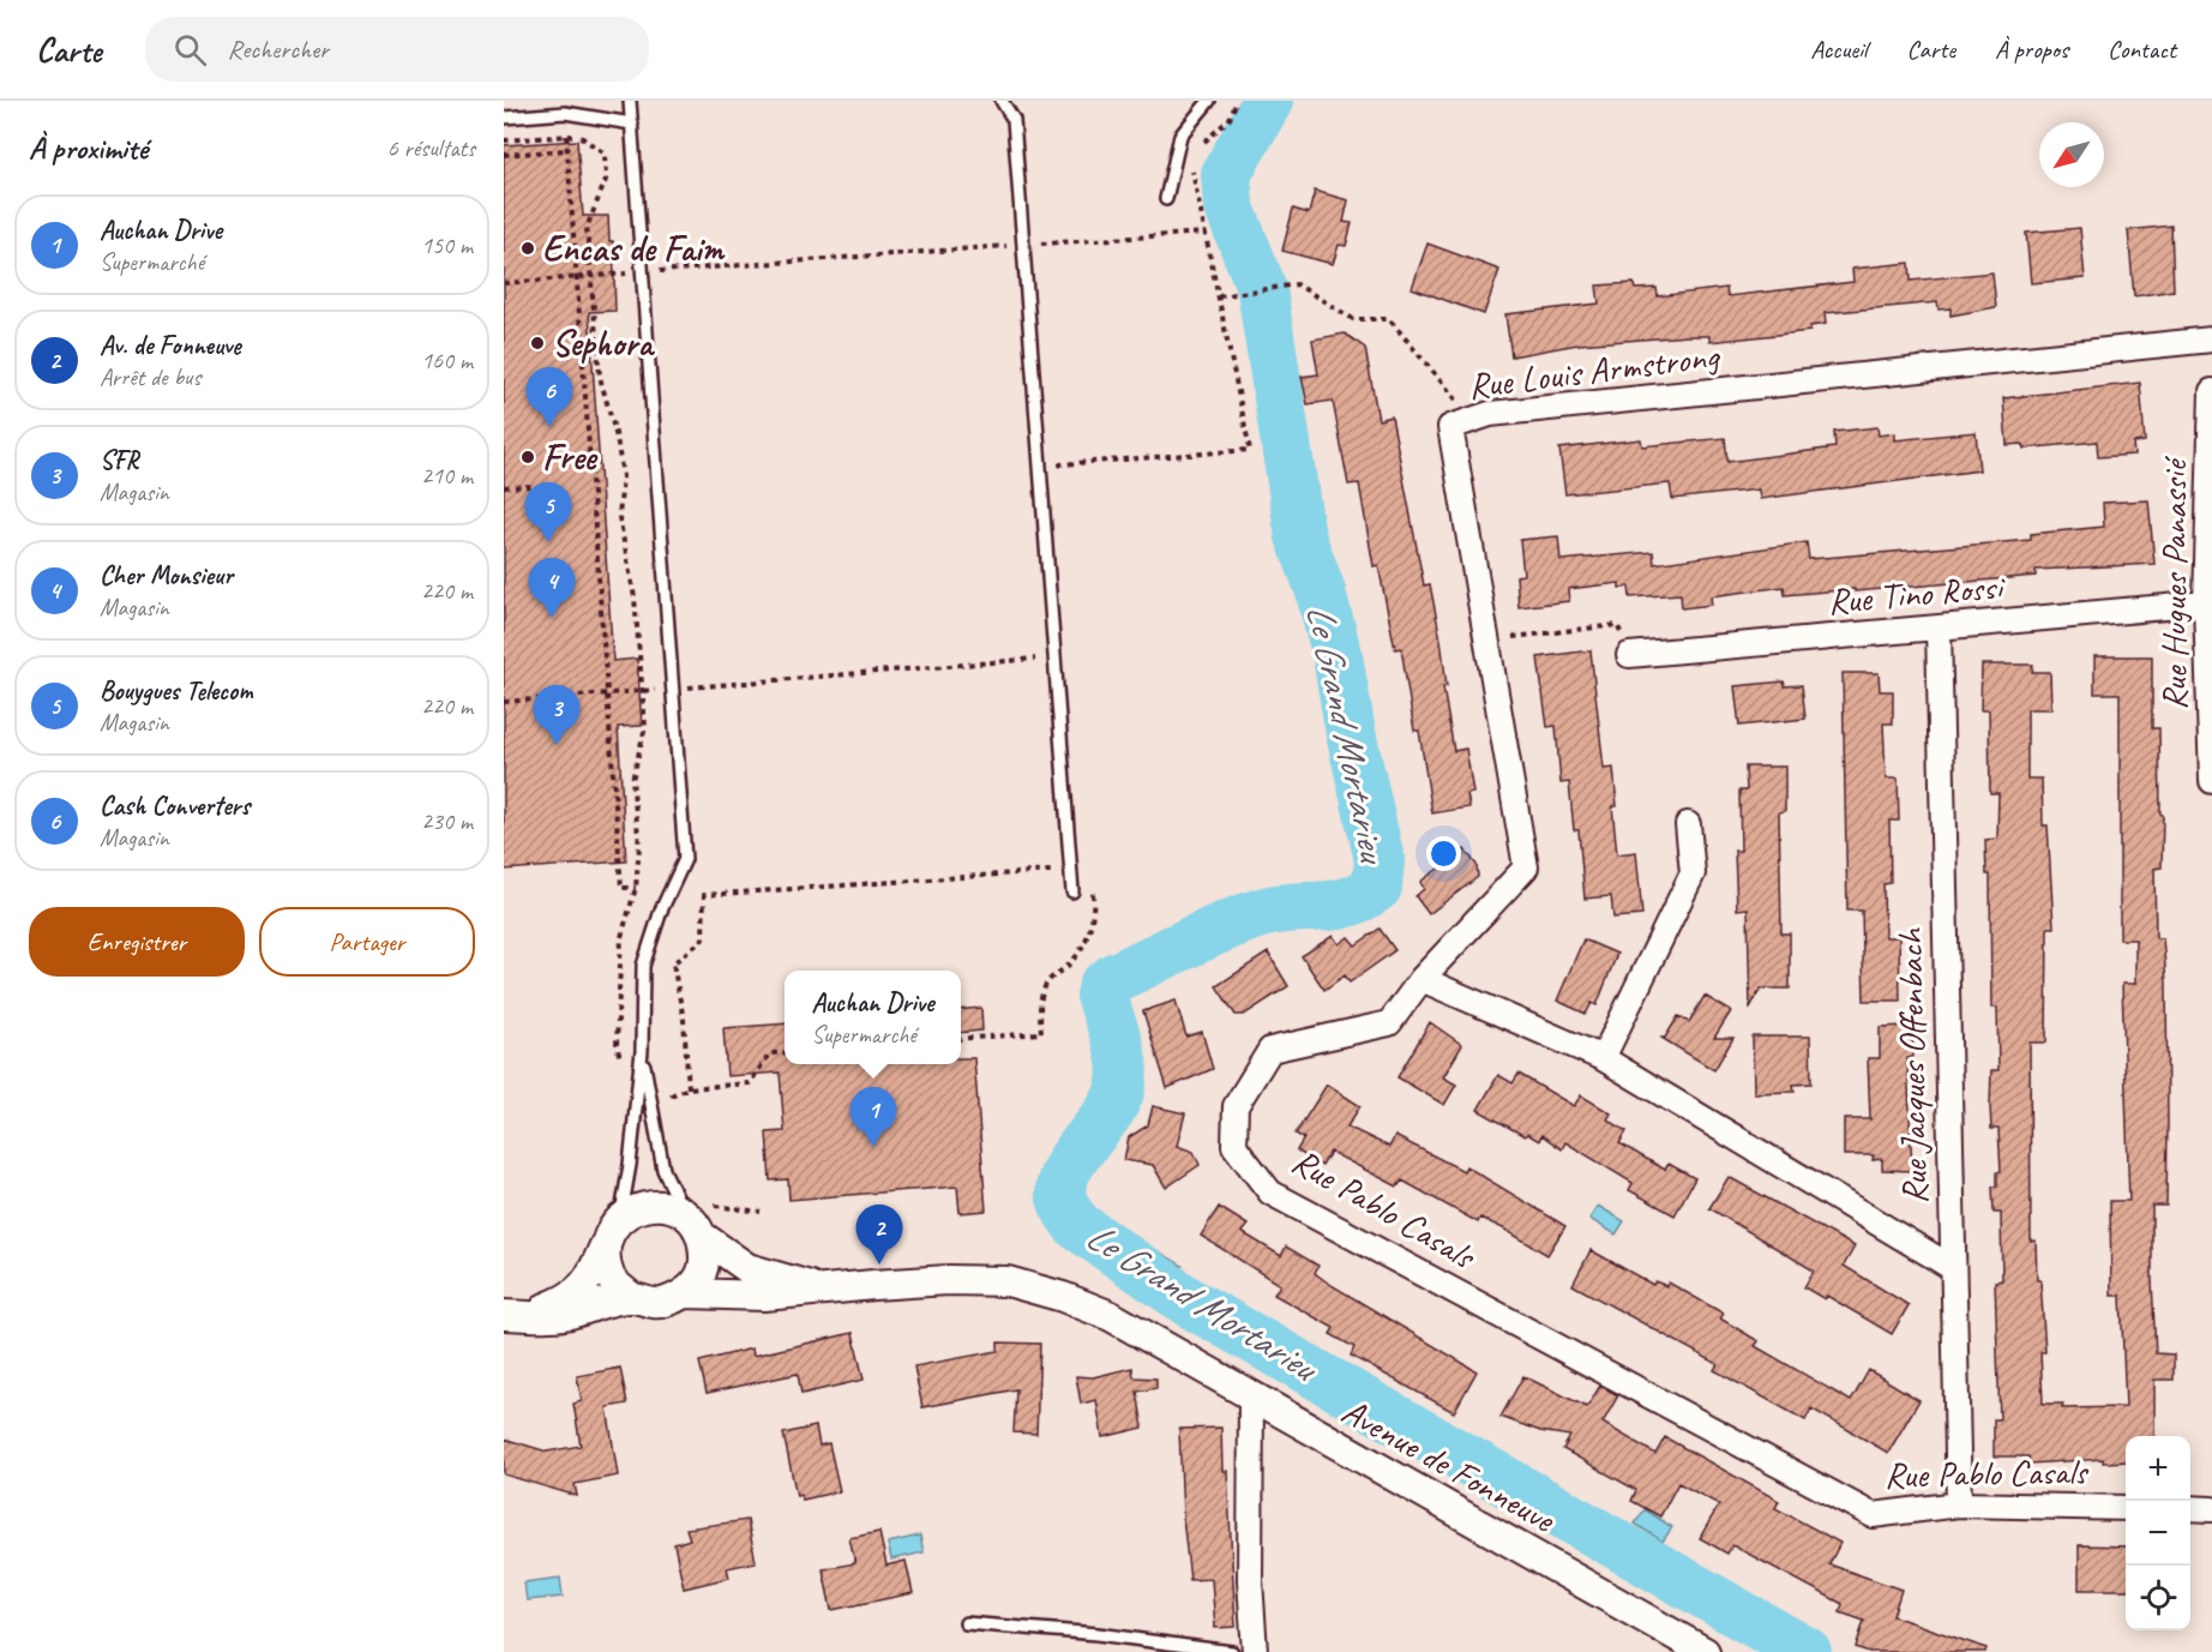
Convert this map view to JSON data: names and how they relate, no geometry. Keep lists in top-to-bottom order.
{
  "streets": {
    "street": [
      "Rue Louis Armstrong",
      "Rue Hugues Panassié",
      "Rue Tino Rossi",
      "Rue Jacques Offenbach",
      "Rue Pablo Casals",
      "Avenue de Fonneuve"
    ]
  },
  "crossings": [
    ["Rue Louis Armstrong", "Rue Pablo Casals"],
    ["Rue Hugues Panassié", "Rue Tino Rossi"],
    ["Rue Tino Rossi", "Rue Jacques Offenbach"],
    ["Rue Jacques Offenbach", "Rue Pablo Casals"]
  ],
  "water": ["Le Grand Mortarieu"],
  "places": ["Encas de Faim", "Sephora", "Free"],
  "north": "bottom left",
  "page": {
    "header": "Carte",
    "search": "Rechercher",
    "nav": [
      "Accueil",
      "Carte",
      "À propos",
      "Contact"
    ],
    "heading": ["À proximité", "6 résultats"],
    "list": [
      {
        "mark": "1",
        "name": "Auchan Drive",
        "note": "Supermarché",
        "value": "150 m"
      },
      {
        "mark": "2",
        "name": "Av. de Fonneuve",
        "note": "Arrêt de bus",
        "value": "160 m"
      },
      {
        "mark": "3",
        "name": "SFR",
        "note": "Magasin",
        "value": "210 m"
      },
      {
        "mark": "4",
        "name": "Cher Monsieur",
        "note": "Magasin",
        "value": "220 m"
      },
      {
        "mark": "5",
        "name": "Bouygues Telecom",
        "note": "Magasin",
        "value": "220 m"
      },
      {
        "mark": "6",
        "name": "Cash Converters",
        "note": "Magasin",
        "value": "230 m"
      }
    ],
    "pins": [
      "6",
      "5",
      "4",
      "3",
      "1",
      "2"
    ],
    "buttons": ["Enregistrer", "Partager"],
    "popup": ["Auchan Drive", "Supermarché"],
    "map_buttons": ["+", "−"]
  }
}
